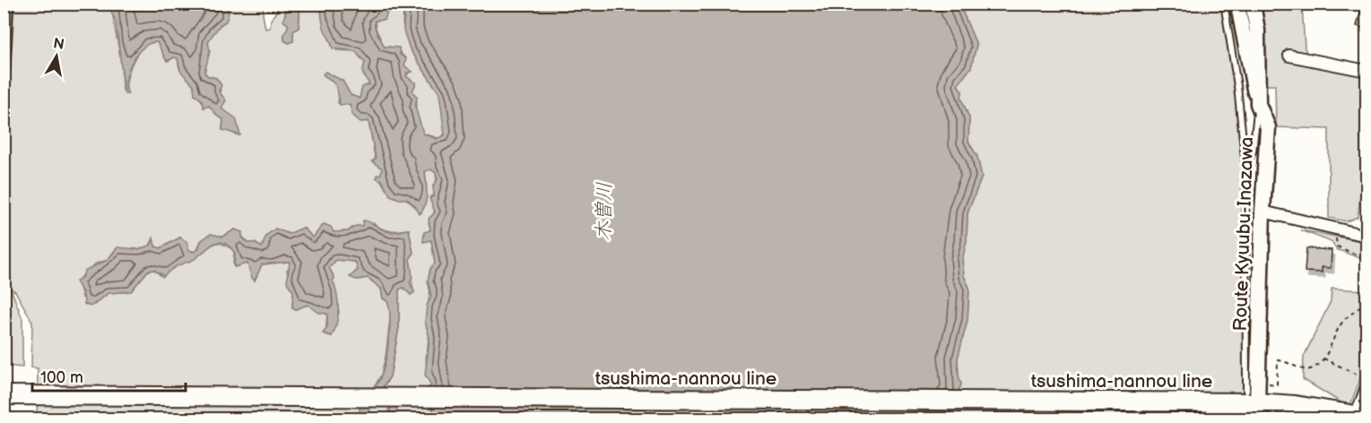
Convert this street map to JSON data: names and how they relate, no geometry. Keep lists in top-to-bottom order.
{
  "streets": {
    "main road": ["Route Kyuubu-Inazawa", "tsushima-nannou line"]
  },
  "crossings": [
    ["Route Kyuubu-Inazawa", "tsushima-nannou line"]
  ],
  "water": ["木曽川"],
  "scale_bar": "100 m",
  "north": "top"
}
